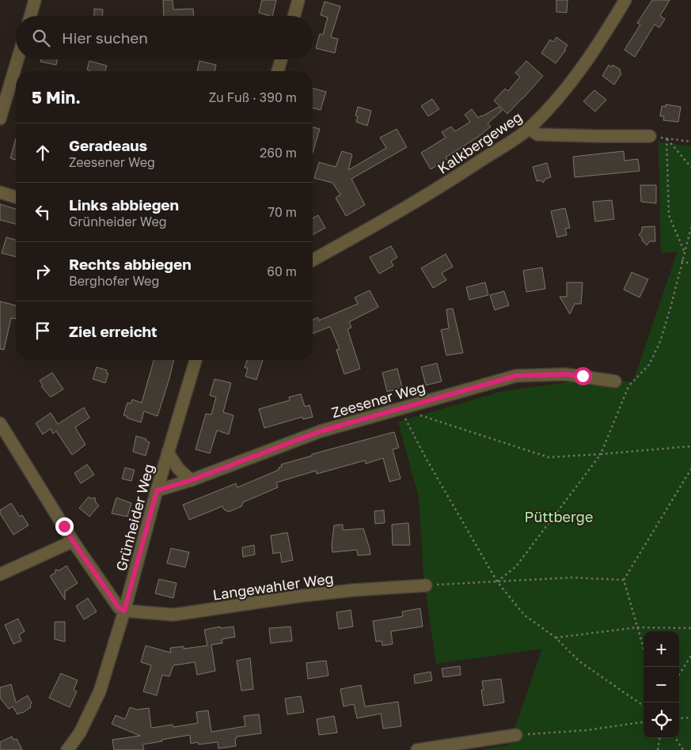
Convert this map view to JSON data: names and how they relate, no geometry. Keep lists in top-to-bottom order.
{
  "streets": {
    "street": [
      "Kalkbergeweg",
      "Zeesener Weg",
      "Grünheider Weg",
      "Langewahler Weg"
    ]
  },
  "crossings": [
    ["Zeesener Weg", "Grünheider Weg"],
    ["Grünheider Weg", "Langewahler Weg"]
  ],
  "parks": ["Püttberge"],
  "page": {
    "search": "Hier suchen",
    "heading": ["5 Min.", "Zu Fuß · 390 m"],
    "list": [
      ["Geradeaus", "Zeesener Weg", "260 m"],
      ["Links abbiegen", "Grünheider Weg", "70 m"],
      ["Rechts abbiegen", "Berghofer Weg", "60 m"],
      "Ziel erreicht"
    ],
    "map_buttons": ["+", "−"]
  }
}
